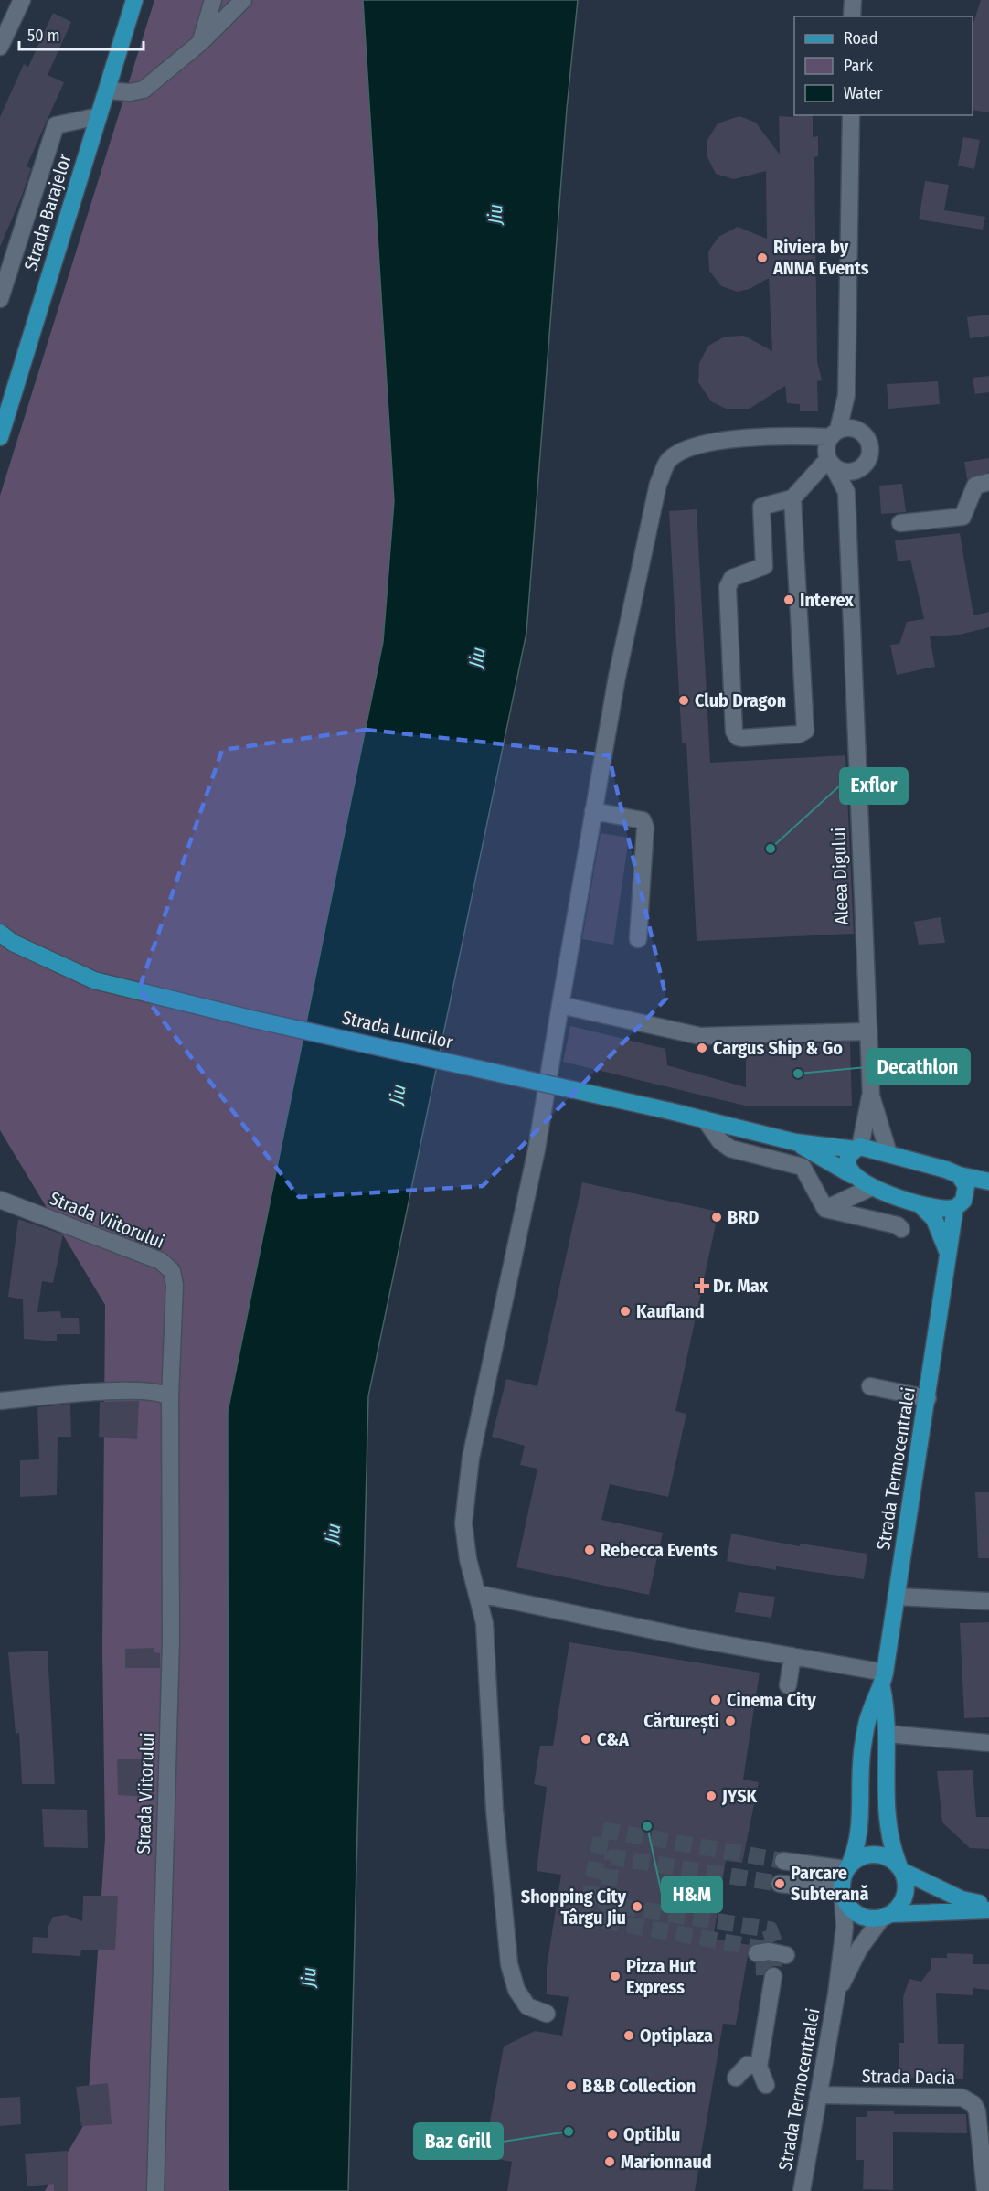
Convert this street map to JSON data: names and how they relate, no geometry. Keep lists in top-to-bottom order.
{
  "streets": {
    "main road": ["Strada Barajelor", "Strada Luncilor", "Strada Termocentralei"],
    "street": ["Aleea Digului", "Strada Viitorului", "Strada Dacia"]
  },
  "crossings": [
    ["Aleea Digului", "Strada Luncilor"],
    ["Strada Luncilor", "Strada Termocentralei"],
    ["Strada Termocentralei", "Strada Dacia"]
  ],
  "water": ["Jiu"],
  "places": {
    "other": [
      "Riviera by ANNA Events",
      "Interex",
      "Club Dragon",
      "Exflor",
      "Cargus Ship & Go",
      "Decathlon",
      "BRD",
      "Kaufland",
      "Rebecca Events",
      "Cinema City",
      "Cărturești",
      "C&A",
      "JYSK",
      "H&M",
      "Parcare Subterană",
      "Shopping City Târgu Jiu",
      "Pizza Hut Express",
      "Optiplaza",
      "B&B Collection",
      "Baz Grill",
      "Optiblu",
      "Marionnaud"
    ],
    "health": ["Dr. Max"]
  },
  "legend": ["Road", "Park", "Water"],
  "scale_bar": "50 m"
}
